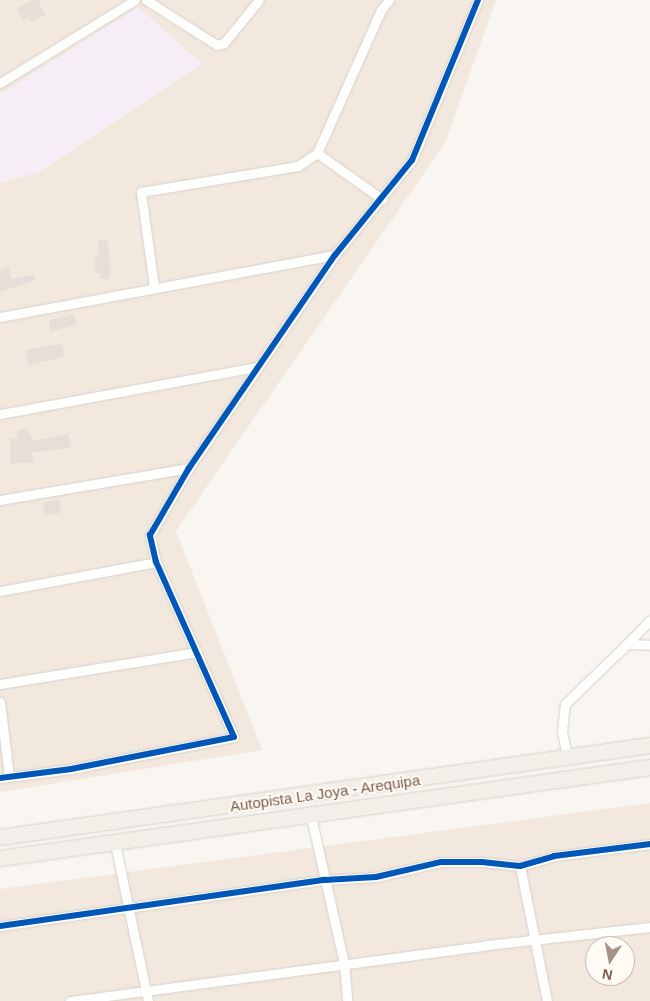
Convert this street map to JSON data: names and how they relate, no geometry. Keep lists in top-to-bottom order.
{
  "streets": {
    "main road": ["Autopista La Joya - Arequipa"]
  },
  "north": "bottom"
}
